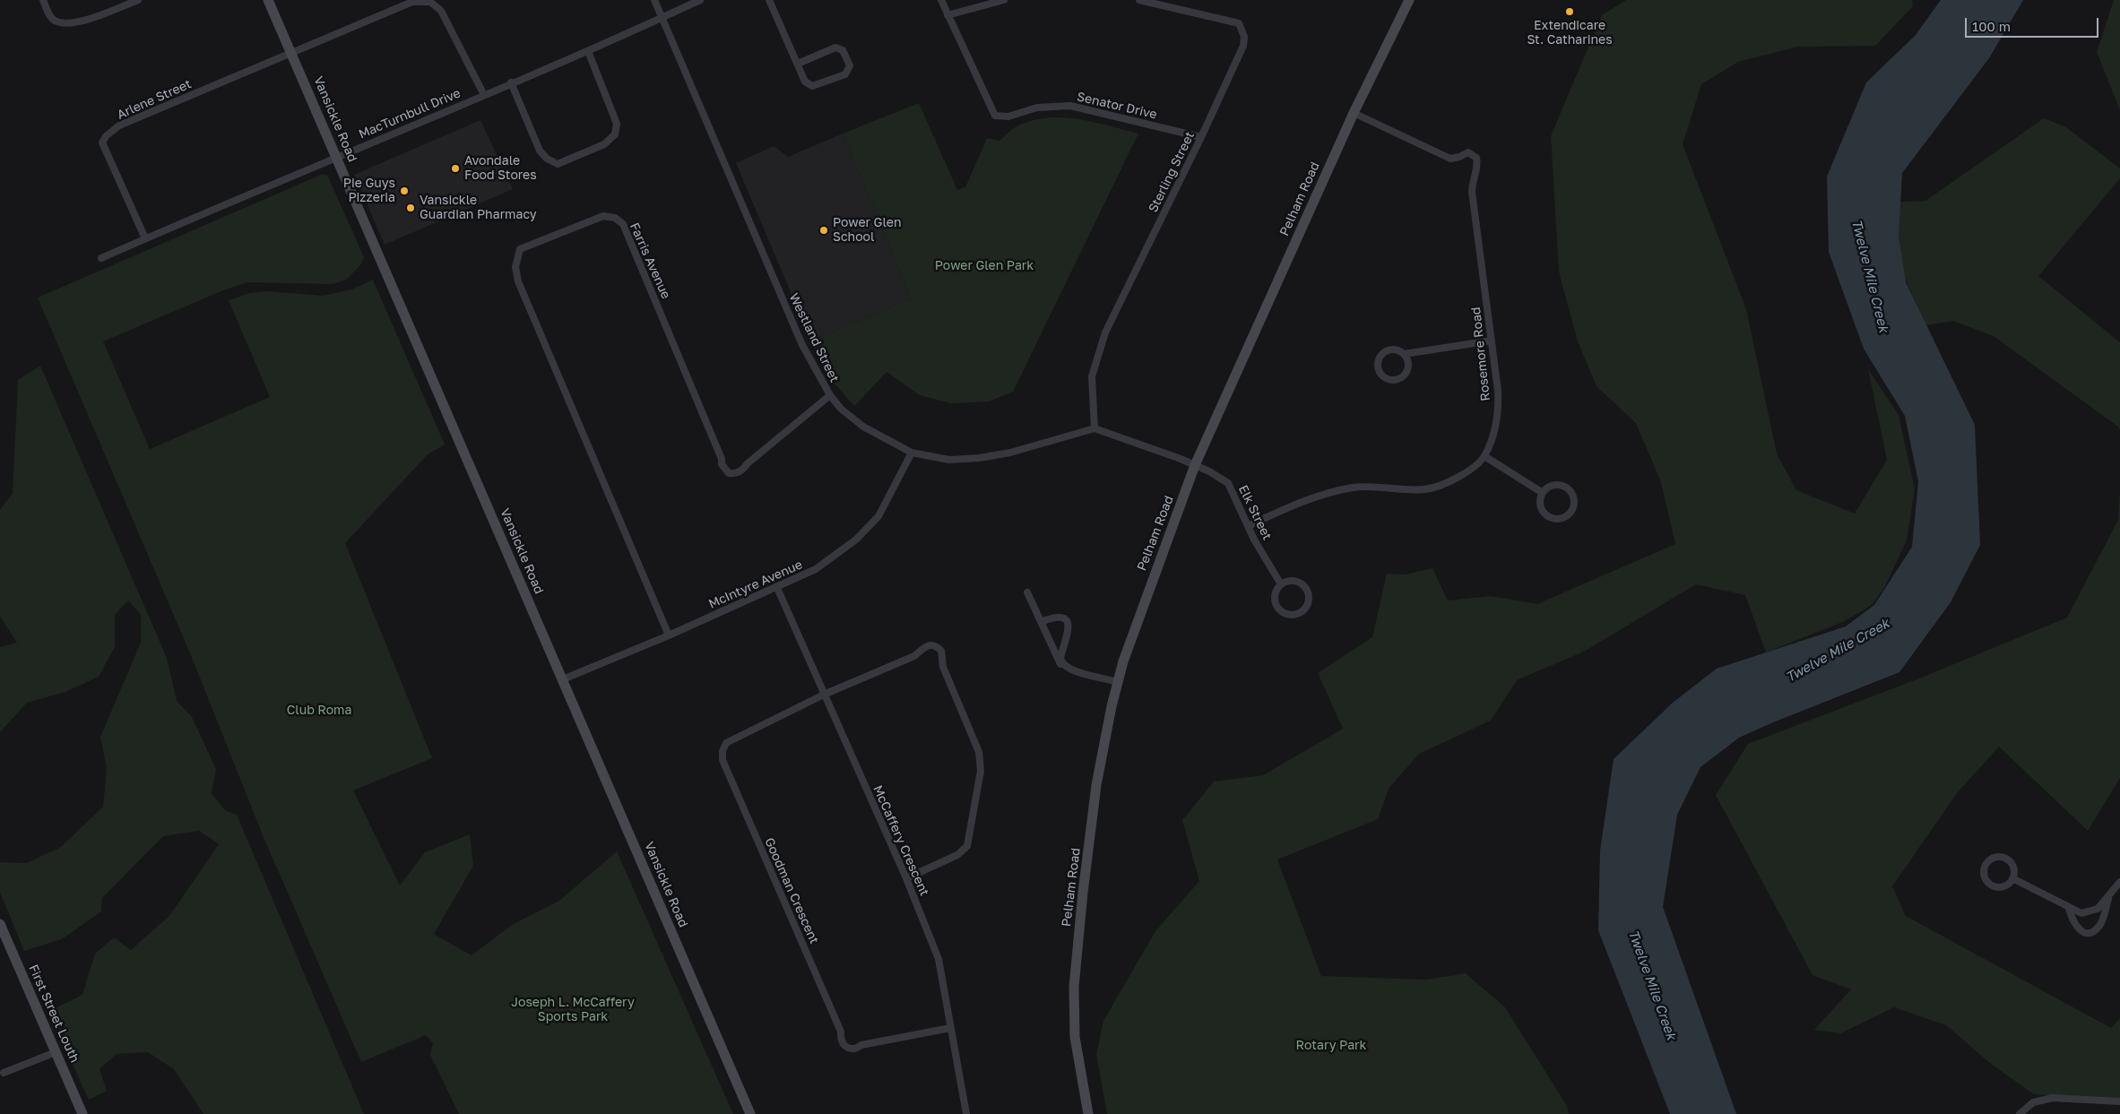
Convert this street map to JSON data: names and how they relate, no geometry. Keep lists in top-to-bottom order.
{
  "streets": {
    "street": [
      "Arlene Street",
      "Senator Drive",
      "MacTurnbull Drive",
      "Vansickle Road",
      "Sterling Street",
      "Pelham Road",
      "Farris Avenue",
      "Westland Street",
      "Rosemore Road",
      "Elk Street",
      "McIntyre Avenue",
      "McCaffery Crescent",
      "Goodman Crescent",
      "First Street Louth"
    ]
  },
  "crossings": [
    ["Arlene Street", "MacTurnbull Drive"],
    ["Arlene Street", "Vansickle Road"],
    ["Senator Drive", "Sterling Street"],
    ["MacTurnbull Drive", "Vansickle Road"],
    ["MacTurnbull Drive", "Westland Street"],
    ["Vansickle Road", "McIntyre Avenue"],
    ["Sterling Street", "Westland Street"],
    ["Pelham Road", "Rosemore Road"],
    ["Pelham Road", "Elk Street"],
    ["Farris Avenue", "Westland Street"],
    ["Farris Avenue", "McIntyre Avenue"],
    ["Westland Street", "McIntyre Avenue"],
    ["Rosemore Road", "Elk Street"],
    ["McIntyre Avenue", "McCaffery Crescent"],
    ["McCaffery Crescent", "Goodman Crescent"]
  ],
  "water": ["Twelve Mile Creek"],
  "parks": [
    "Power Glen Park",
    "Club Roma",
    "Joseph L. McCaffery Sports Park",
    "Rotary Park"
  ],
  "places": [
    "Extendicare St. Catharines",
    "Avondale Food Stores",
    "Pie Guys Pizzeria",
    "Vansickle Guardian Pharmacy",
    "Power Glen School"
  ],
  "scale_bar": "100 m"
}
